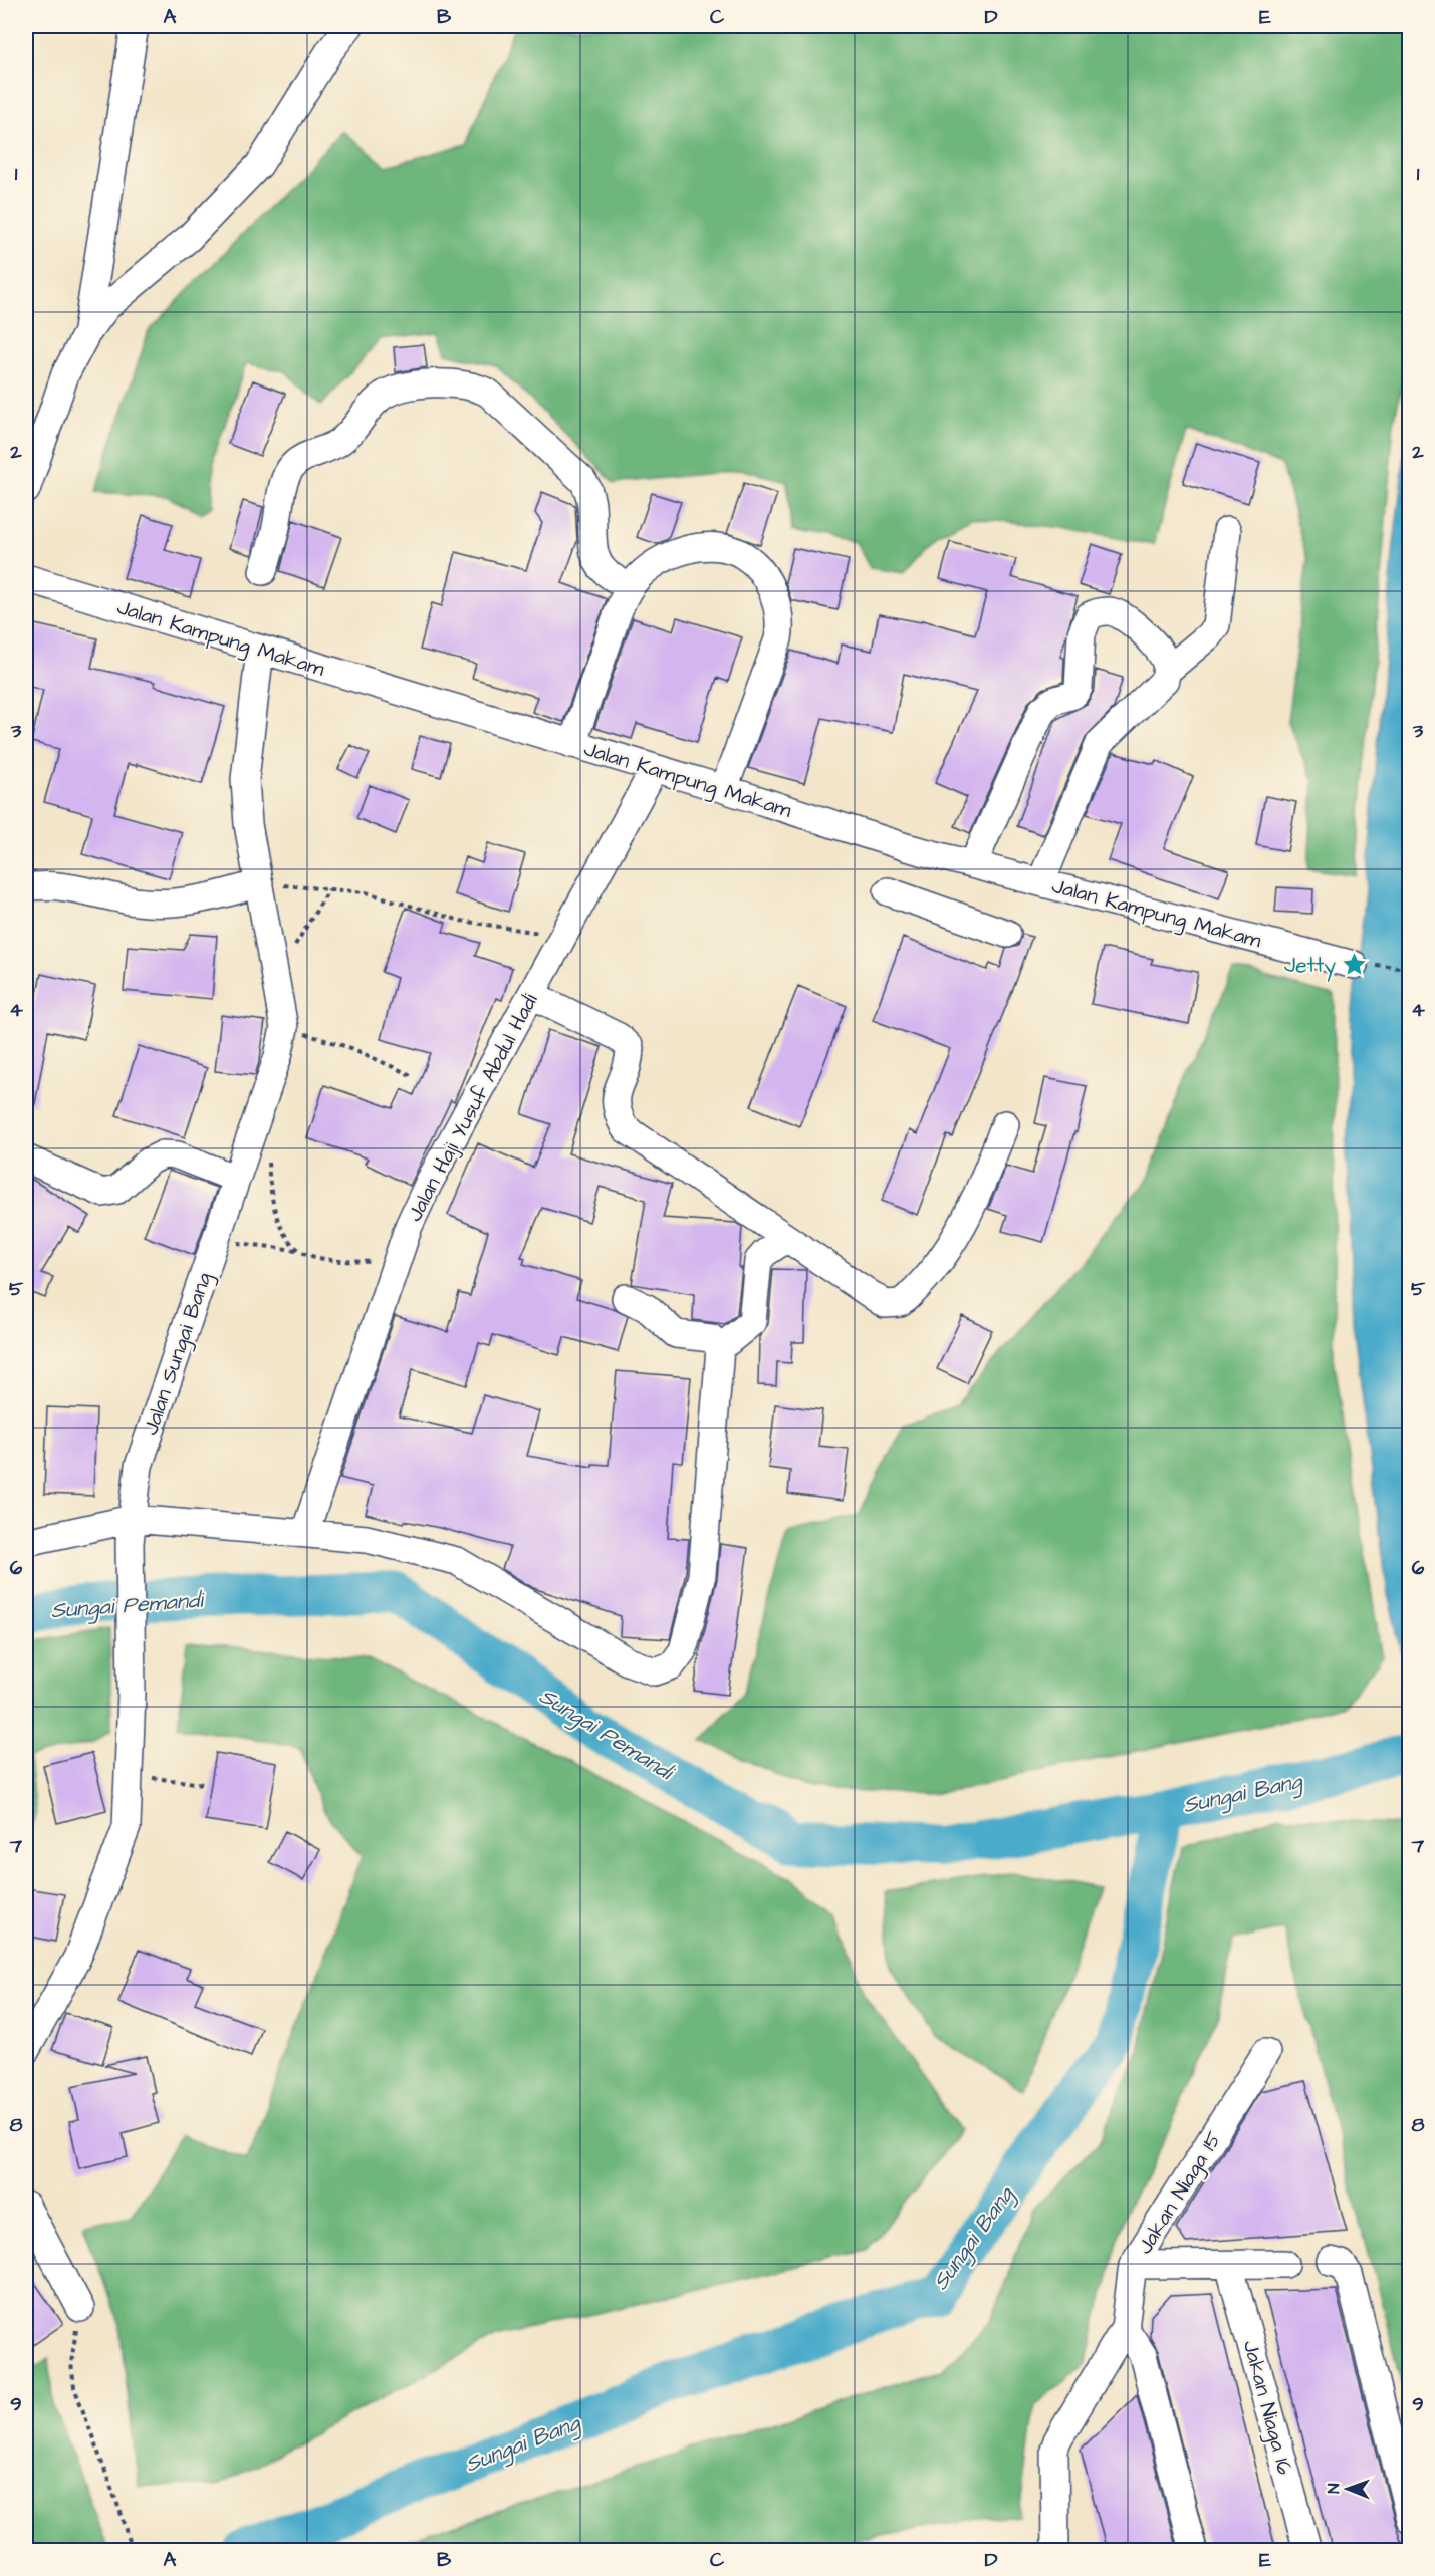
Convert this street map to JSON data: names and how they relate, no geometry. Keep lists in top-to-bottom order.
{
  "streets": {
    "street": [
      "Jalan Kampung Makam",
      "Jalan Haji Yusuf Abdul Hadi",
      "Jalan Sungai Bang",
      "Jakan Niaga 15",
      "Jakan Niaga 16"
    ]
  },
  "crossings": [
    ["Jalan Kampung Makam", "Jalan Haji Yusuf Abdul Hadi"],
    ["Jalan Kampung Makam", "Jalan Sungai Bang"]
  ],
  "water": ["Sungai Pemandi", "Sungai Bang"],
  "places": {
    "place": ["Jetty"]
  },
  "north": "left",
  "grid": {
    "columns": [
      "A",
      "B",
      "C",
      "D",
      "E"
    ],
    "rows": [
      "1",
      "2",
      "3",
      "4",
      "5",
      "6",
      "7",
      "8",
      "9"
    ]
  }
}
